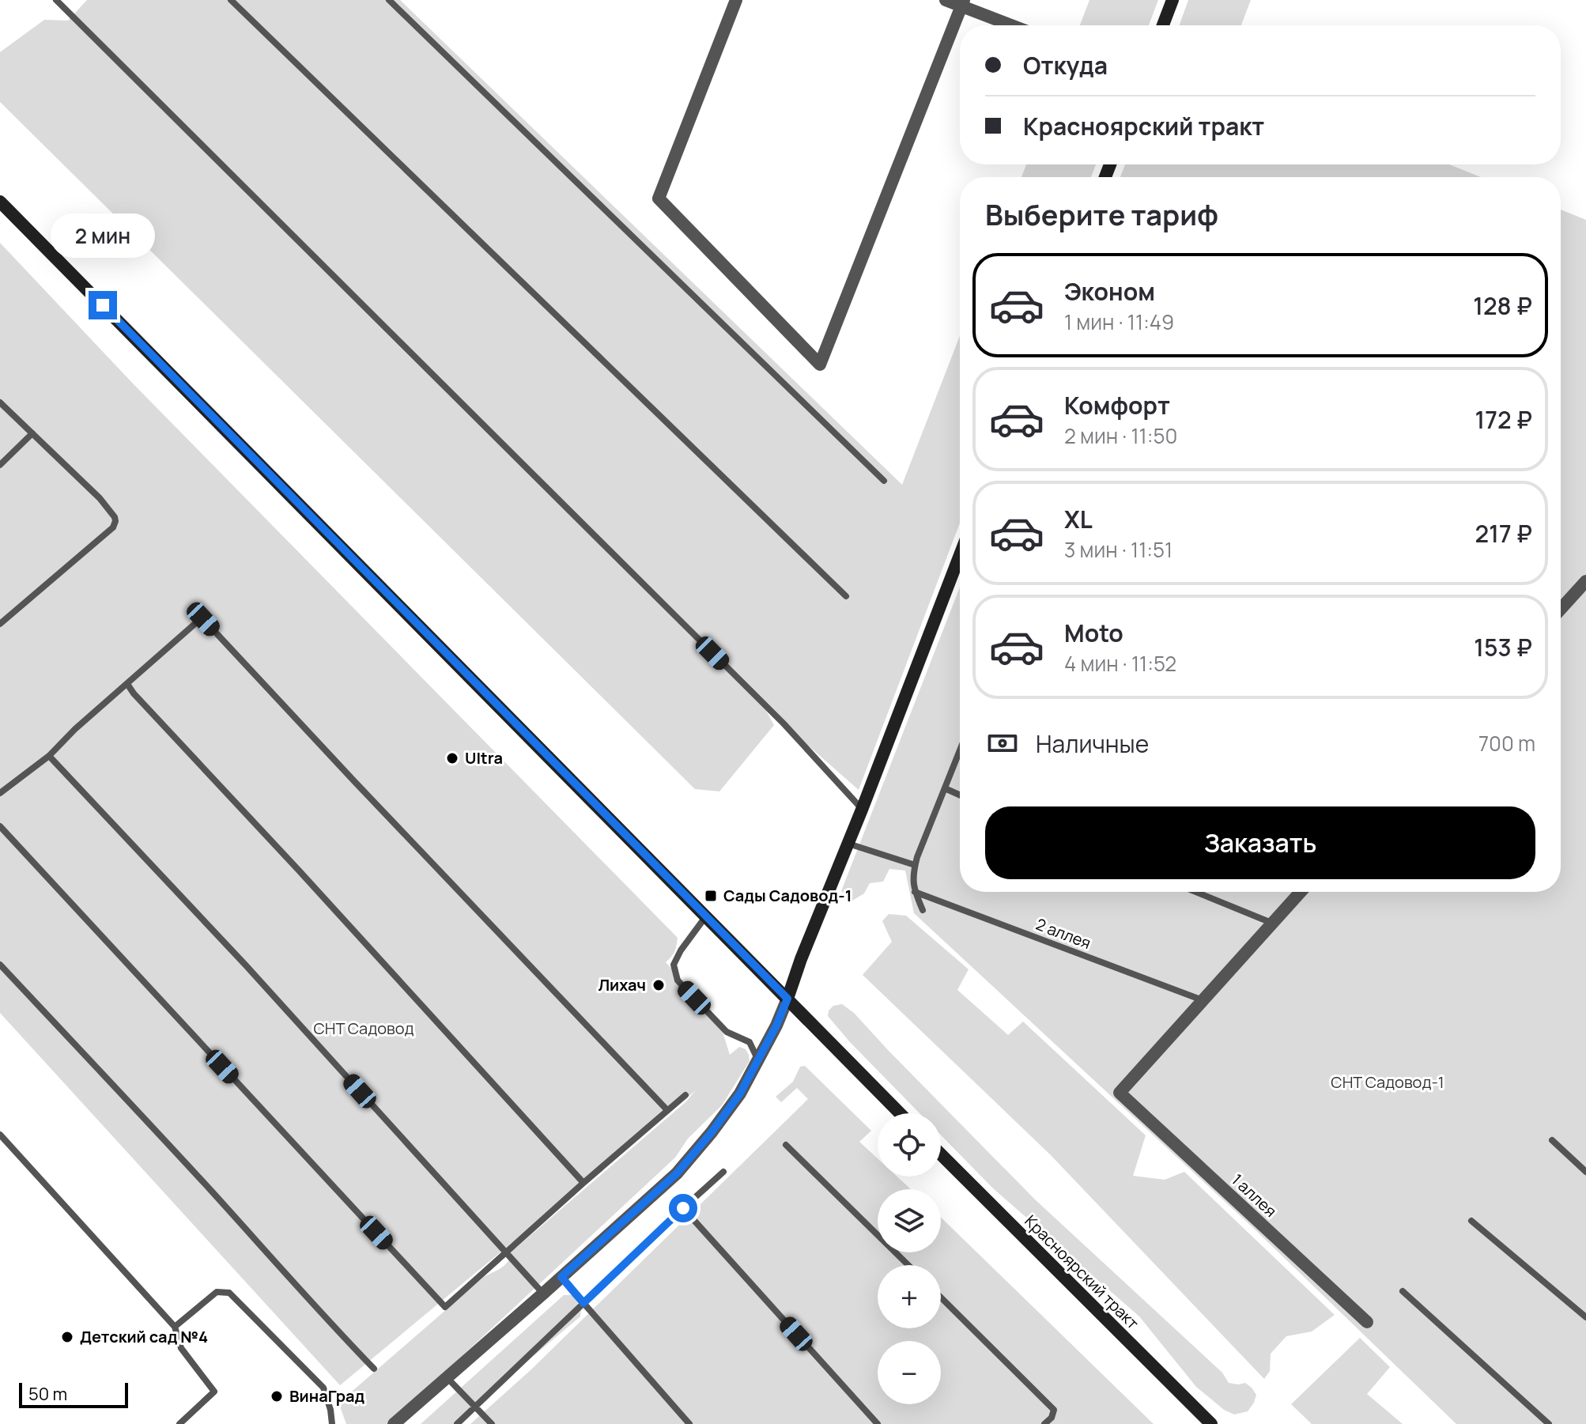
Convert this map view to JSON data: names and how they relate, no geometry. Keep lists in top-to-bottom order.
{
  "streets": {
    "main road": ["Красноярский тракт"],
    "street": ["1 аллея"],
    "lane": ["2 аллея"]
  },
  "crossings": [
    ["2 аллея", "1 аллея"]
  ],
  "parks": ["СНТ Садовод", "СНТ Садовод-1"],
  "places": {
    "other": [
      "Ultra",
      "Лихач",
      "Детский сад №4",
      "ВинаГрад"
    ],
    "transit": ["Сады Садовод-1"]
  },
  "scale_bar": "50 m",
  "page": {
    "banner": ["Откуда", "Красноярский тракт"],
    "heading": "Выберите тариф",
    "bubble": "2 мин",
    "list": [
      {
        "name": "Эконом",
        "note": "1 мин · 11:49",
        "value": "128 ₽"
      },
      {
        "name": "Комфорт",
        "note": "2 мин · 11:50",
        "value": "172 ₽"
      },
      {
        "name": "XL",
        "note": "3 мин · 11:51",
        "value": "217 ₽"
      },
      {
        "name": "Moto",
        "note": "4 мин · 11:52",
        "value": "153 ₽"
      }
    ],
    "pay": ["Наличные", "700 m"],
    "buttons": "Заказать",
    "map_buttons": ["+", "−"],
    "scale": "50 m"
  }
}
